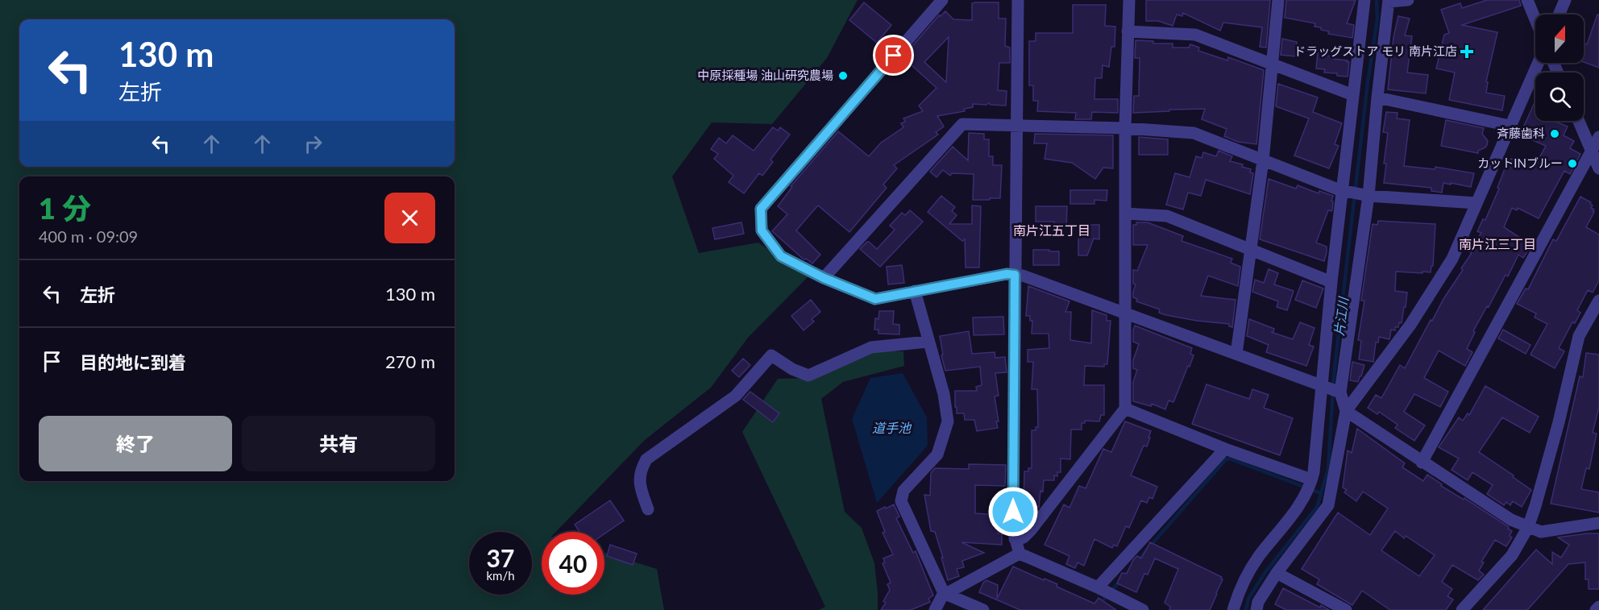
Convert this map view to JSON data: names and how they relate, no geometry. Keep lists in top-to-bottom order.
{
  "districts": ["南片江五丁目", "南片江三丁目"],
  "water": ["片江川", "道手池"],
  "places": {
    "health": ["ドラッグストア モリ 南片江店"],
    "other": ["中原採種場 油山研究農場", "斉藤歯科", "カットINブルー"]
  },
  "north": "top",
  "page": {
    "turn": ["130 m", "左折"],
    "heading": ["1 分", "400 m · 09:09"],
    "list": [
      {
        "name": "左折",
        "value": "130 m"
      },
      {
        "name": "目的地に到着",
        "value": "270 m"
      }
    ],
    "buttons": ["終了", "共有"],
    "speed": "37 km/h",
    "limit": "40"
  }
}
